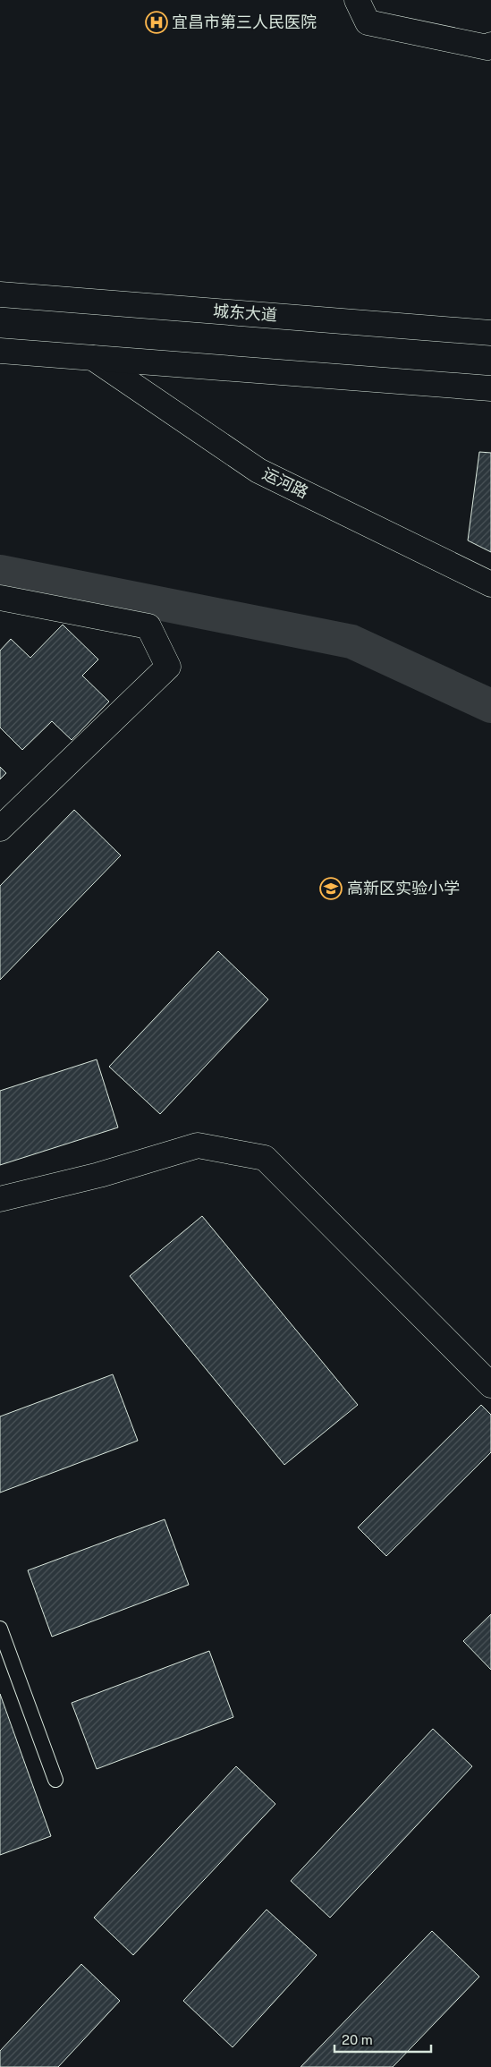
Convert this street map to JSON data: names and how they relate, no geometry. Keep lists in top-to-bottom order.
{
  "streets": {
    "street": ["城东大道", "运河路"]
  },
  "places": {
    "hospital": ["宜昌市第三人民医院"],
    "school or university": ["高新区实验小学"]
  },
  "scale_bar": "20 m"
}
